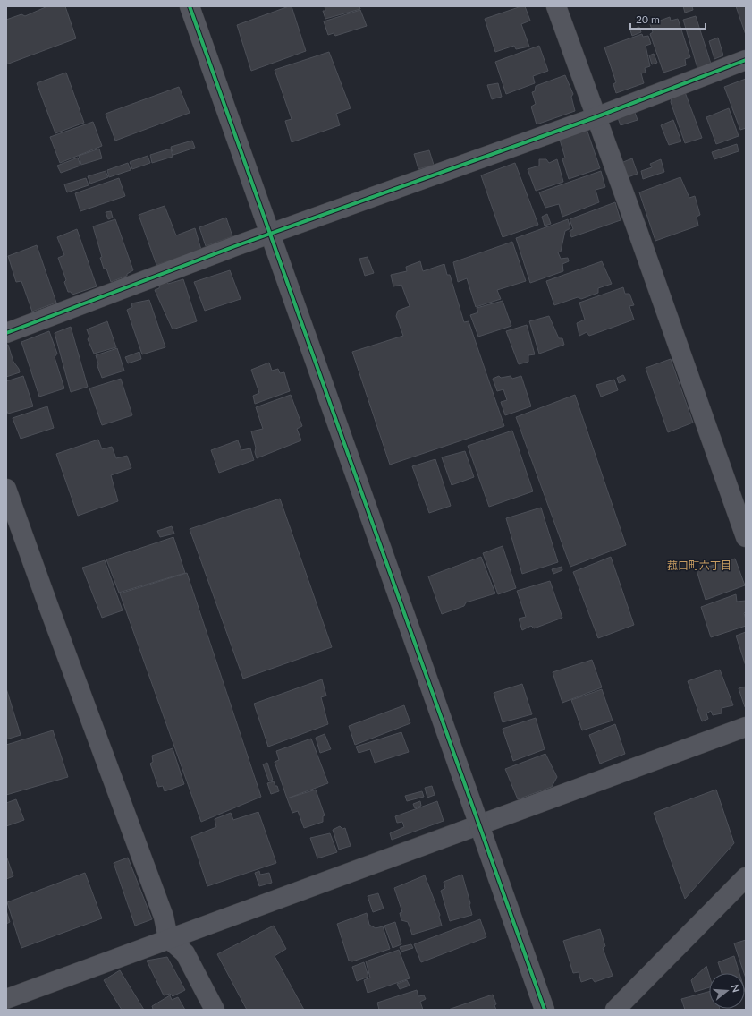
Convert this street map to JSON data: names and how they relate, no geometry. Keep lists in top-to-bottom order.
{
  "districts": ["菰口町六丁目"],
  "scale_bar": "20 m",
  "north": "right"
}
